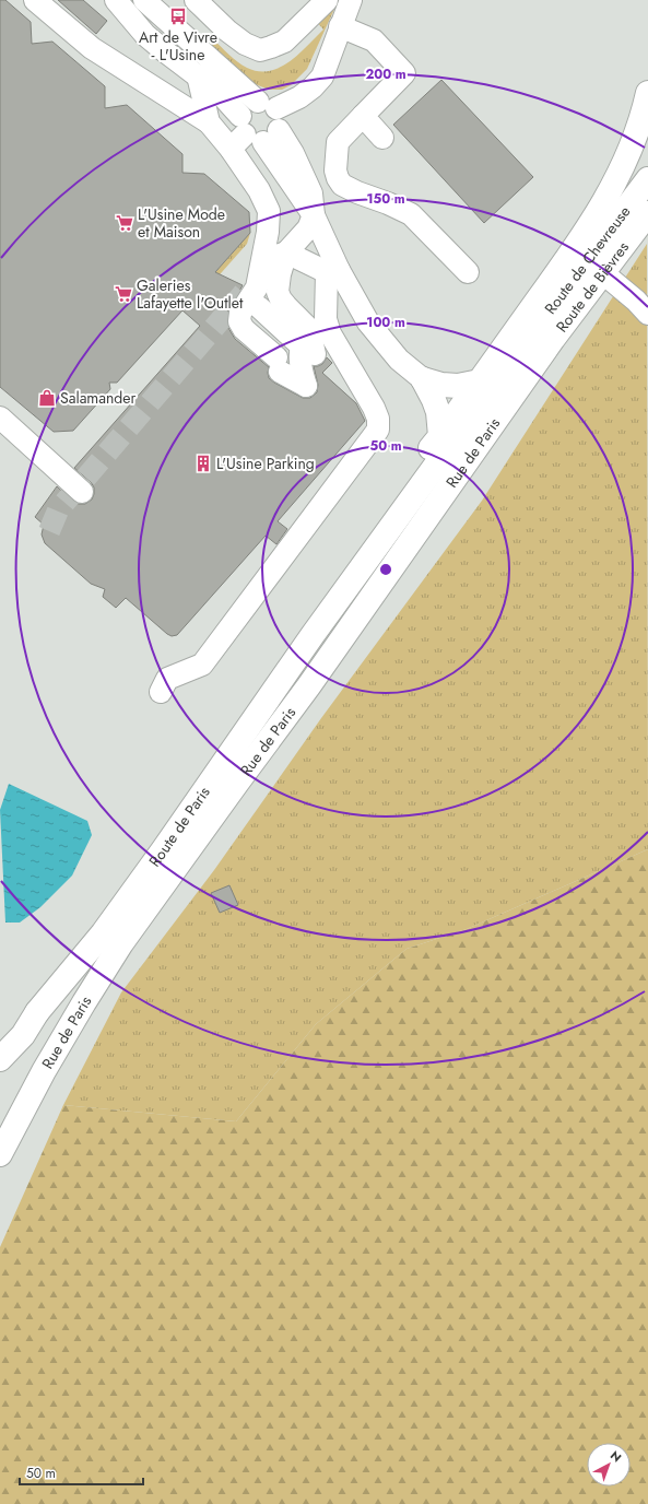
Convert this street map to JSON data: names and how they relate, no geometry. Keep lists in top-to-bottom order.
{
  "streets": {
    "main road": [
      "Route de Chevreuse",
      "Route de Bièvres",
      "Rue de Paris",
      "Route de Paris"
    ]
  },
  "crossings": [
    ["Route de Chevreuse", "Rue de Paris"],
    ["Route de Bièvres", "Rue de Paris"],
    ["Rue de Paris", "Route de Paris"]
  ],
  "places": {
    "bus stop": ["Art de Vivre - L'Usine"],
    "supermarket": ["L'Usine Mode et Maison", "Galeries Lafayette l'Outlet"],
    "shop": ["Salamander"],
    "building": ["L'Usine Parking"]
  },
  "scale_bar": "50 m",
  "north": "top right",
  "rings": [
    "200 m",
    "150 m",
    "100 m",
    "50 m"
  ]
}
